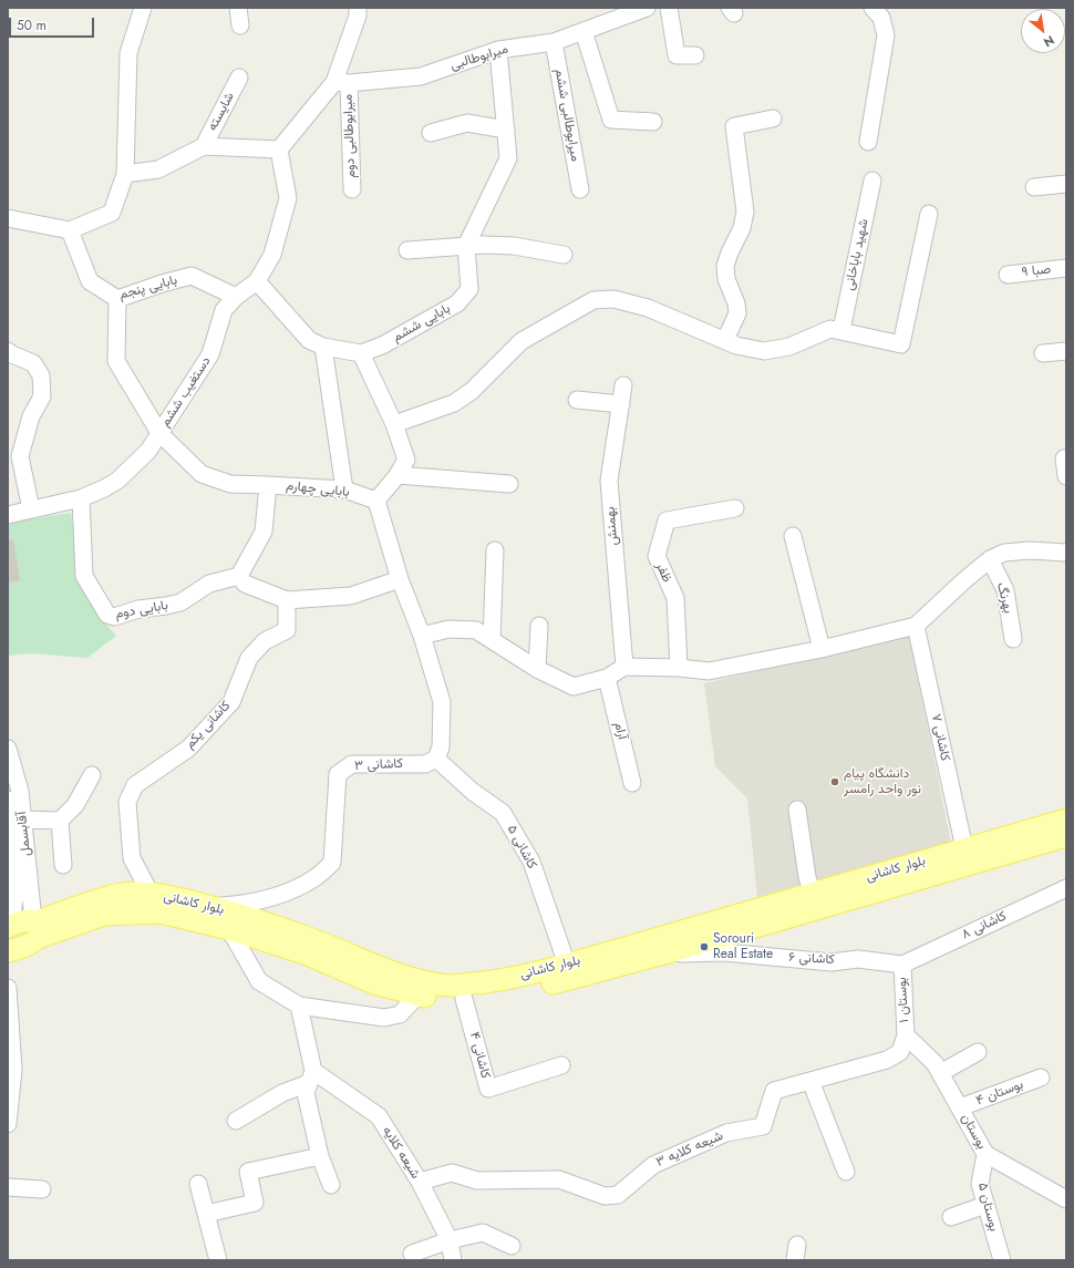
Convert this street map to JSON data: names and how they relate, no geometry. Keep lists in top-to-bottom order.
{
  "streets": {
    "main road": ["بلوار کاشانی"],
    "street": [
      "میرابوطالبی",
      "شایسته",
      "میرابوطالبی ششم",
      "میرابوطالبی دوم",
      "شهید باباخانی",
      "صبا ۹",
      "بابایی پنجم",
      "بابایی ششم",
      "دستغیب ششم",
      "بابایی چهارم",
      "بهمنش",
      "ظفر",
      "بهرنگ",
      "بابایی دوم",
      "کاشانی یکم",
      "آرام",
      "کاشانی ۷",
      "کاشانی ۳",
      "آقابسمل",
      "کاشانی ۵",
      "کاشانی ۸",
      "کاشانی ۶",
      "بوستان ۱",
      "کاشانی ۴",
      "بوستان ۴",
      "بوستان",
      "شیعه کلایه ۳",
      "شیعه کلایه",
      "بوستان ۵"
    ]
  },
  "crossings": [
    ["میرابوطالبی", "میرابوطالبی ششم"],
    ["میرابوطالبی", "میرابوطالبی دوم"],
    ["بابایی پنجم", "دستغیب ششم"],
    ["بابایی پنجم", "بابایی چهارم"],
    ["بابایی ششم", "دستغیب ششم"],
    ["دستغیب ششم", "بابایی چهارم"],
    ["دستغیب ششم", "بابایی دوم"],
    ["کاشانی یکم", "بلوار کاشانی"],
    ["کاشانی ۷", "بلوار کاشانی"],
    ["کاشانی ۳", "کاشانی ۵"],
    ["کاشانی ۳", "بلوار کاشانی"],
    ["آقابسمل", "بلوار کاشانی"],
    ["کاشانی ۵", "بلوار کاشانی"],
    ["بلوار کاشانی", "کاشانی ۶"],
    ["بلوار کاشانی", "کاشانی ۴"],
    ["کاشانی ۸", "کاشانی ۶"],
    ["کاشانی ۸", "بوستان ۱"],
    ["کاشانی ۶", "بوستان ۱"],
    ["بوستان ۱", "بوستان"],
    ["بوستان ۱", "شیعه کلایه ۳"],
    ["بوستان ۴", "بوستان"],
    ["بوستان", "شیعه کلایه ۳"],
    ["بوستان", "بوستان ۵"],
    ["شیعه کلایه ۳", "شیعه کلایه"]
  ],
  "places": ["دانشگاه پیام نور واحد رامسر", "Sorouri Real Estate"],
  "scale_bar": "50 m",
  "north": "bottom right"
}
